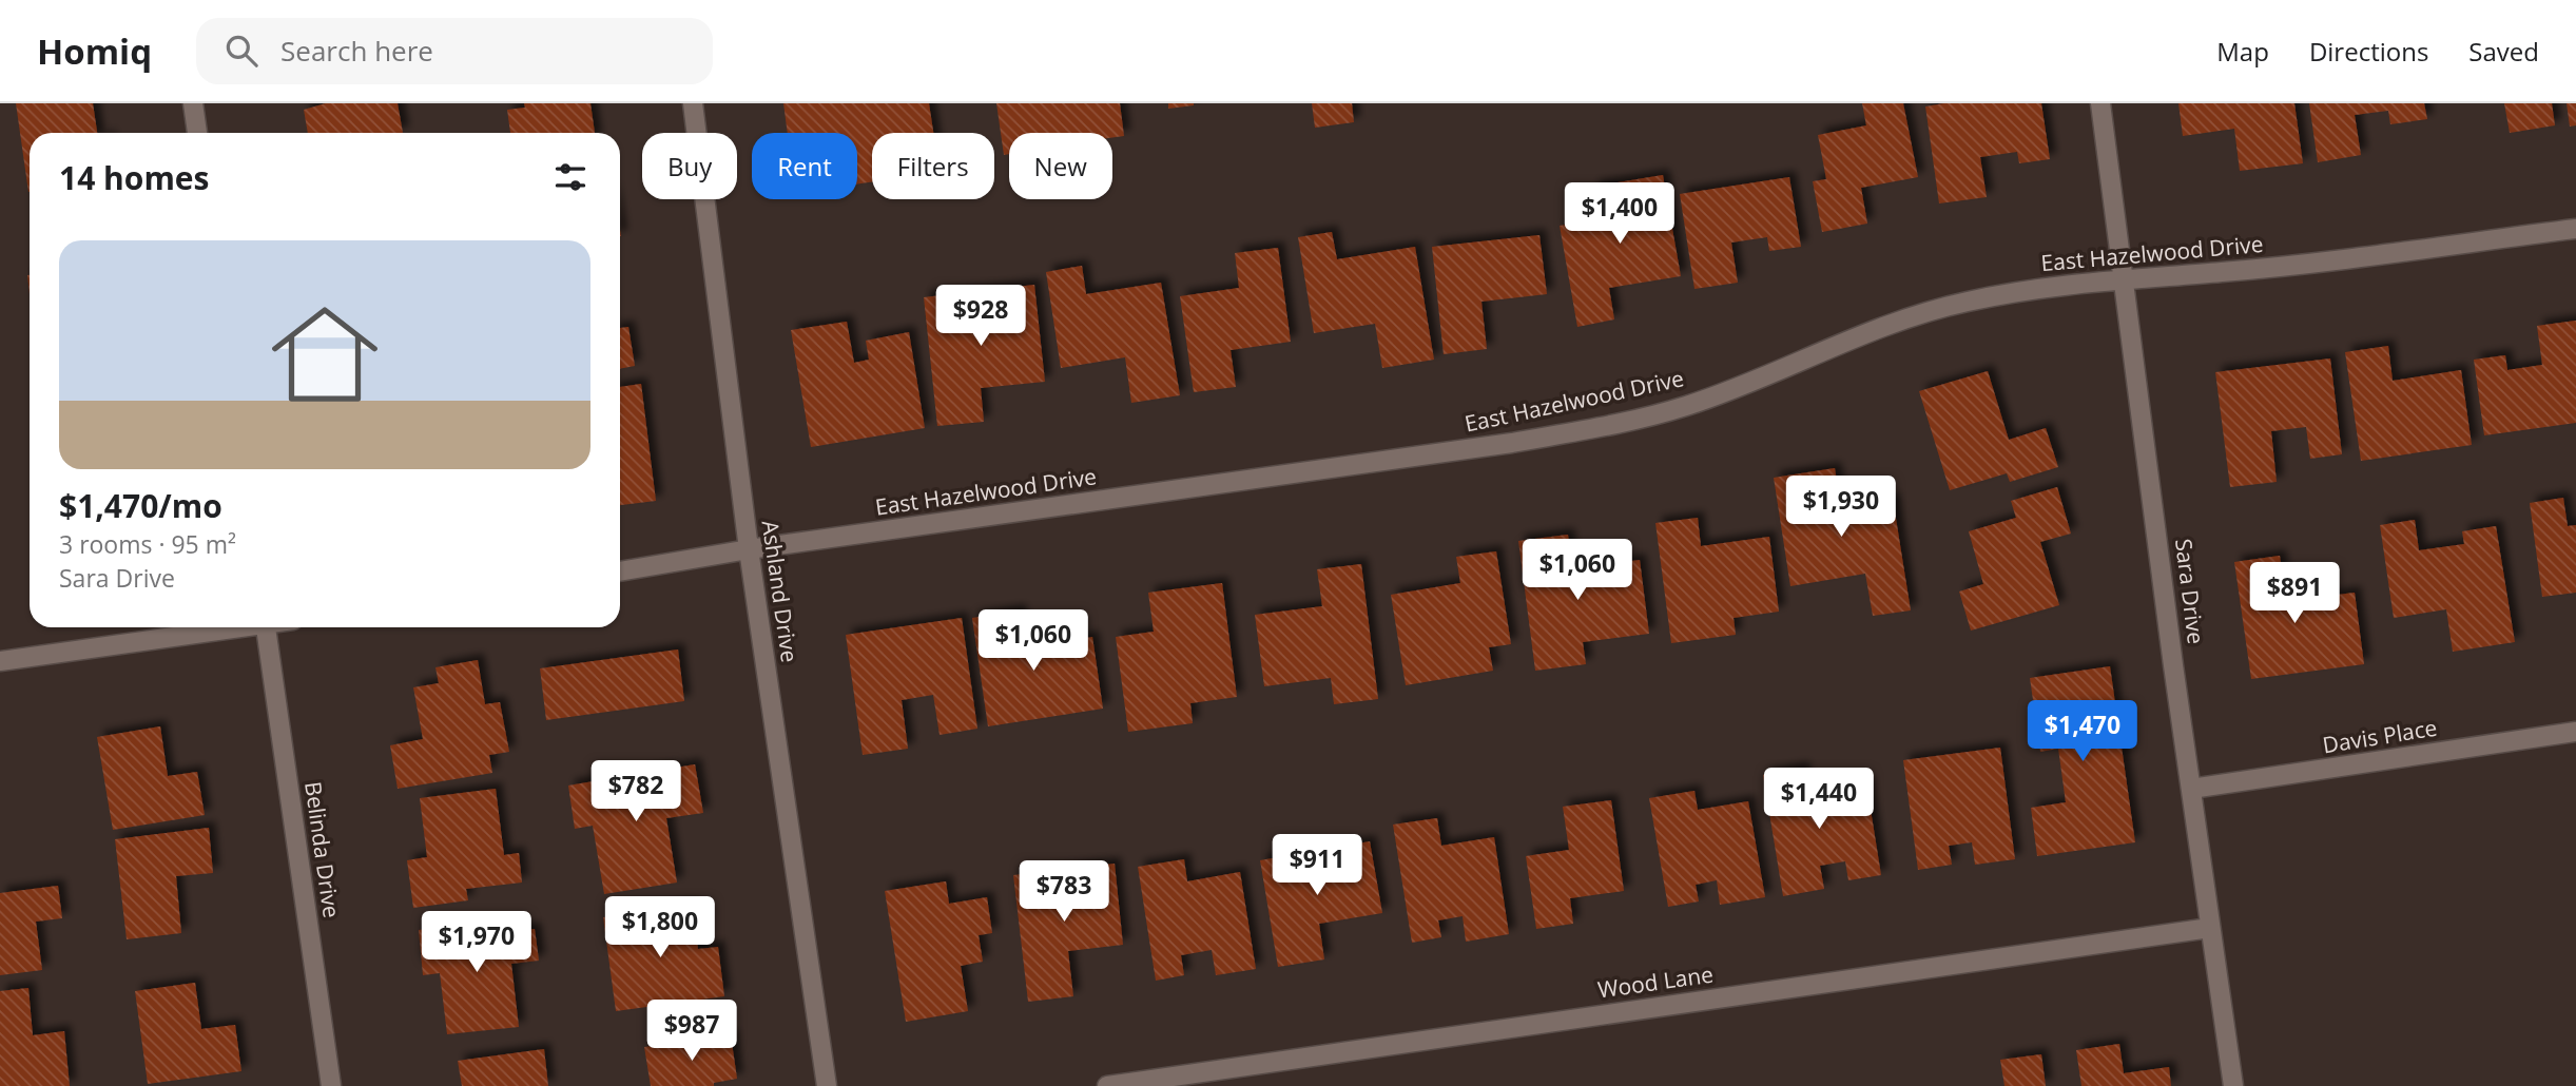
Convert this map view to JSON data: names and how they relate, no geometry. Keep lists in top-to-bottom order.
{
  "streets": {
    "street": [
      "East Hazelwood Drive",
      "Ashland Drive",
      "Sara Drive",
      "Davis Place",
      "Belinda Drive",
      "Wood Lane"
    ]
  },
  "crossings": [
    ["East Hazelwood Drive", "Ashland Drive"],
    ["East Hazelwood Drive", "Sara Drive"],
    ["Sara Drive", "Davis Place"],
    ["Sara Drive", "Wood Lane"]
  ],
  "page": {
    "header": "Homiq",
    "search": "Search here",
    "nav": ["Map", "Directions", "Saved"],
    "chip": [
      "Buy",
      "Rent",
      "Filters",
      "New"
    ],
    "heading": "14 homes",
    "price": [
      "$1,400",
      "$928",
      "$1,930",
      "$1,060",
      "$891",
      "$1,060",
      "$1,470",
      "$782",
      "$1,440",
      "$911",
      "$783",
      "$1,800",
      "$1,970",
      "$987"
    ],
    "list": [
      {
        "name": "$1,470/mo",
        "note": "3 rooms · 95 m² · Sara Drive"
      }
    ]
  }
}
